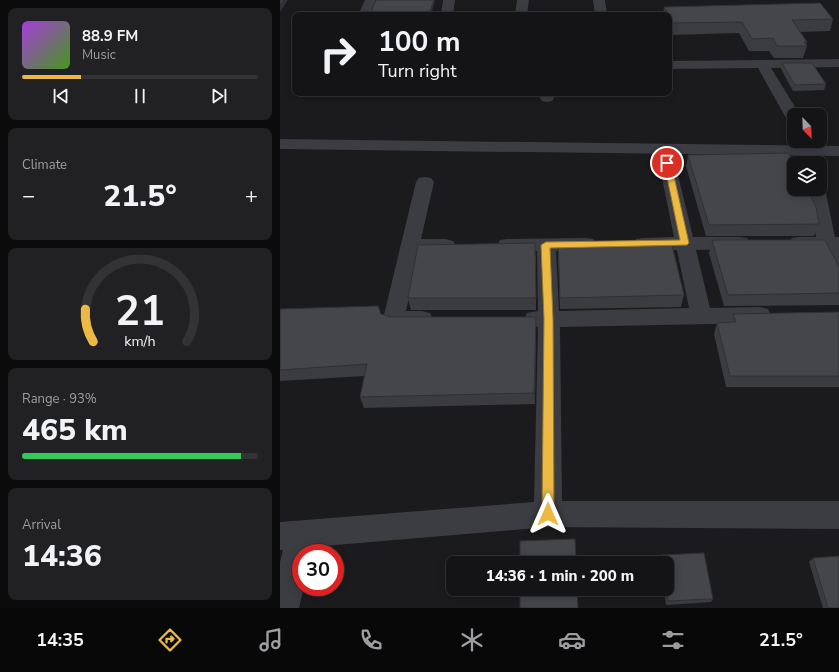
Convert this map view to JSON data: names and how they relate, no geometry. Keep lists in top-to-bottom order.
{
  "north": "bottom right",
  "page": {
    "turn": ["100 m", "Turn right"],
    "song": ["88.9 FM", "Music"],
    "tile": [
      "Climate",
      ["Range · 93%", "465 km"],
      ["Arrival", "14:36"]
    ],
    "heat": ["−", "21.5°", "+"],
    "limit": "30",
    "trip": "14:36 · 1 min · 200 m",
    "tabs": ["14:35", "21.5°"],
    "gauge": ["21", "km/h"]
  }
}
